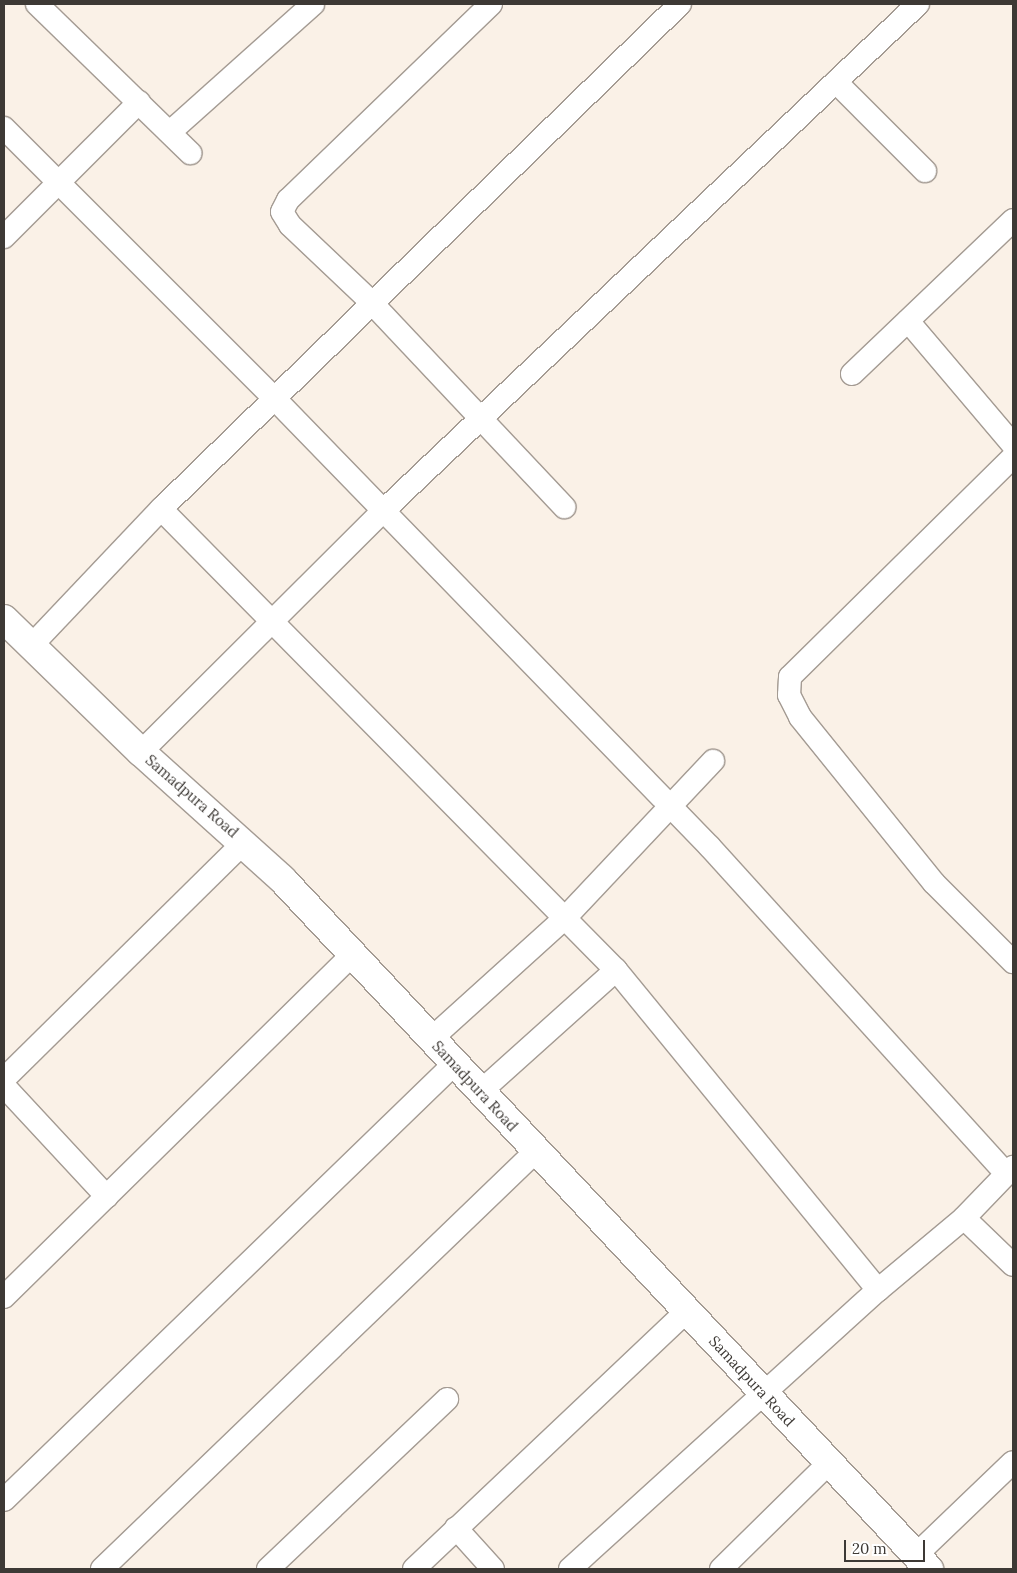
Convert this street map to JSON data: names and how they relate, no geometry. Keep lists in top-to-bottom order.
{
  "streets": {
    "street": ["Samadpura Road"]
  },
  "scale_bar": "20 m"
}
